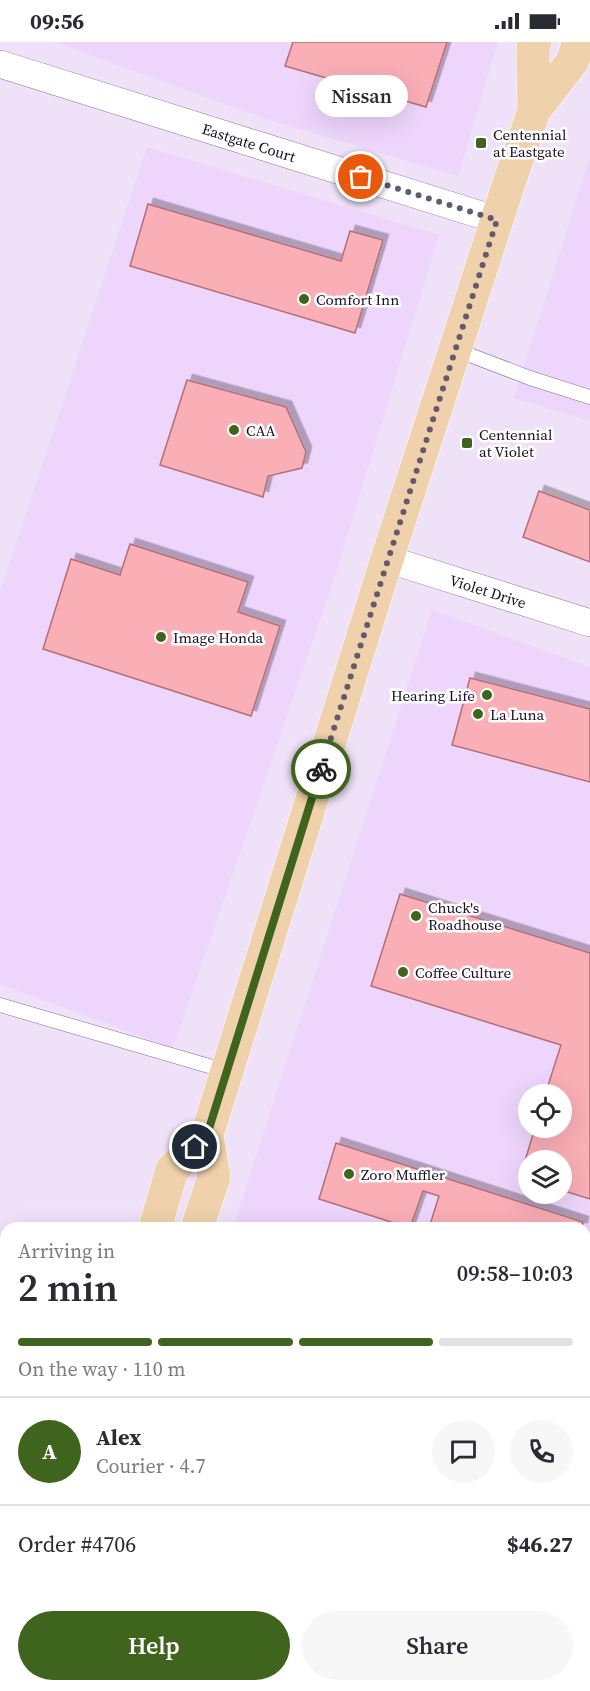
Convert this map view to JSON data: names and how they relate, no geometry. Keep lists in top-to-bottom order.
{
  "streets": {
    "street": ["Eastgate Court", "Violet Drive"]
  },
  "places": {
    "transit": ["Centennial at Eastgate", "Centennial at Violet"],
    "other": [
      "Nissan",
      "Comfort Inn",
      "CAA",
      "Image Honda",
      "Hearing Life",
      "La Luna",
      "Chuck's Roadhouse",
      "Coffee Culture",
      "Zoro Muffler"
    ]
  },
  "page": {
    "status": "09:56",
    "bubble": "Nissan",
    "heading": ["2 min", "Arriving in", "09:58–10:03"],
    "panel": [
      "Alex",
      "Courier · 4.7",
      "Order #4706",
      "$46.27"
    ],
    "bar": "On the way · 110 m",
    "round": "A",
    "buttons": ["Help", "Share"]
  }
}
